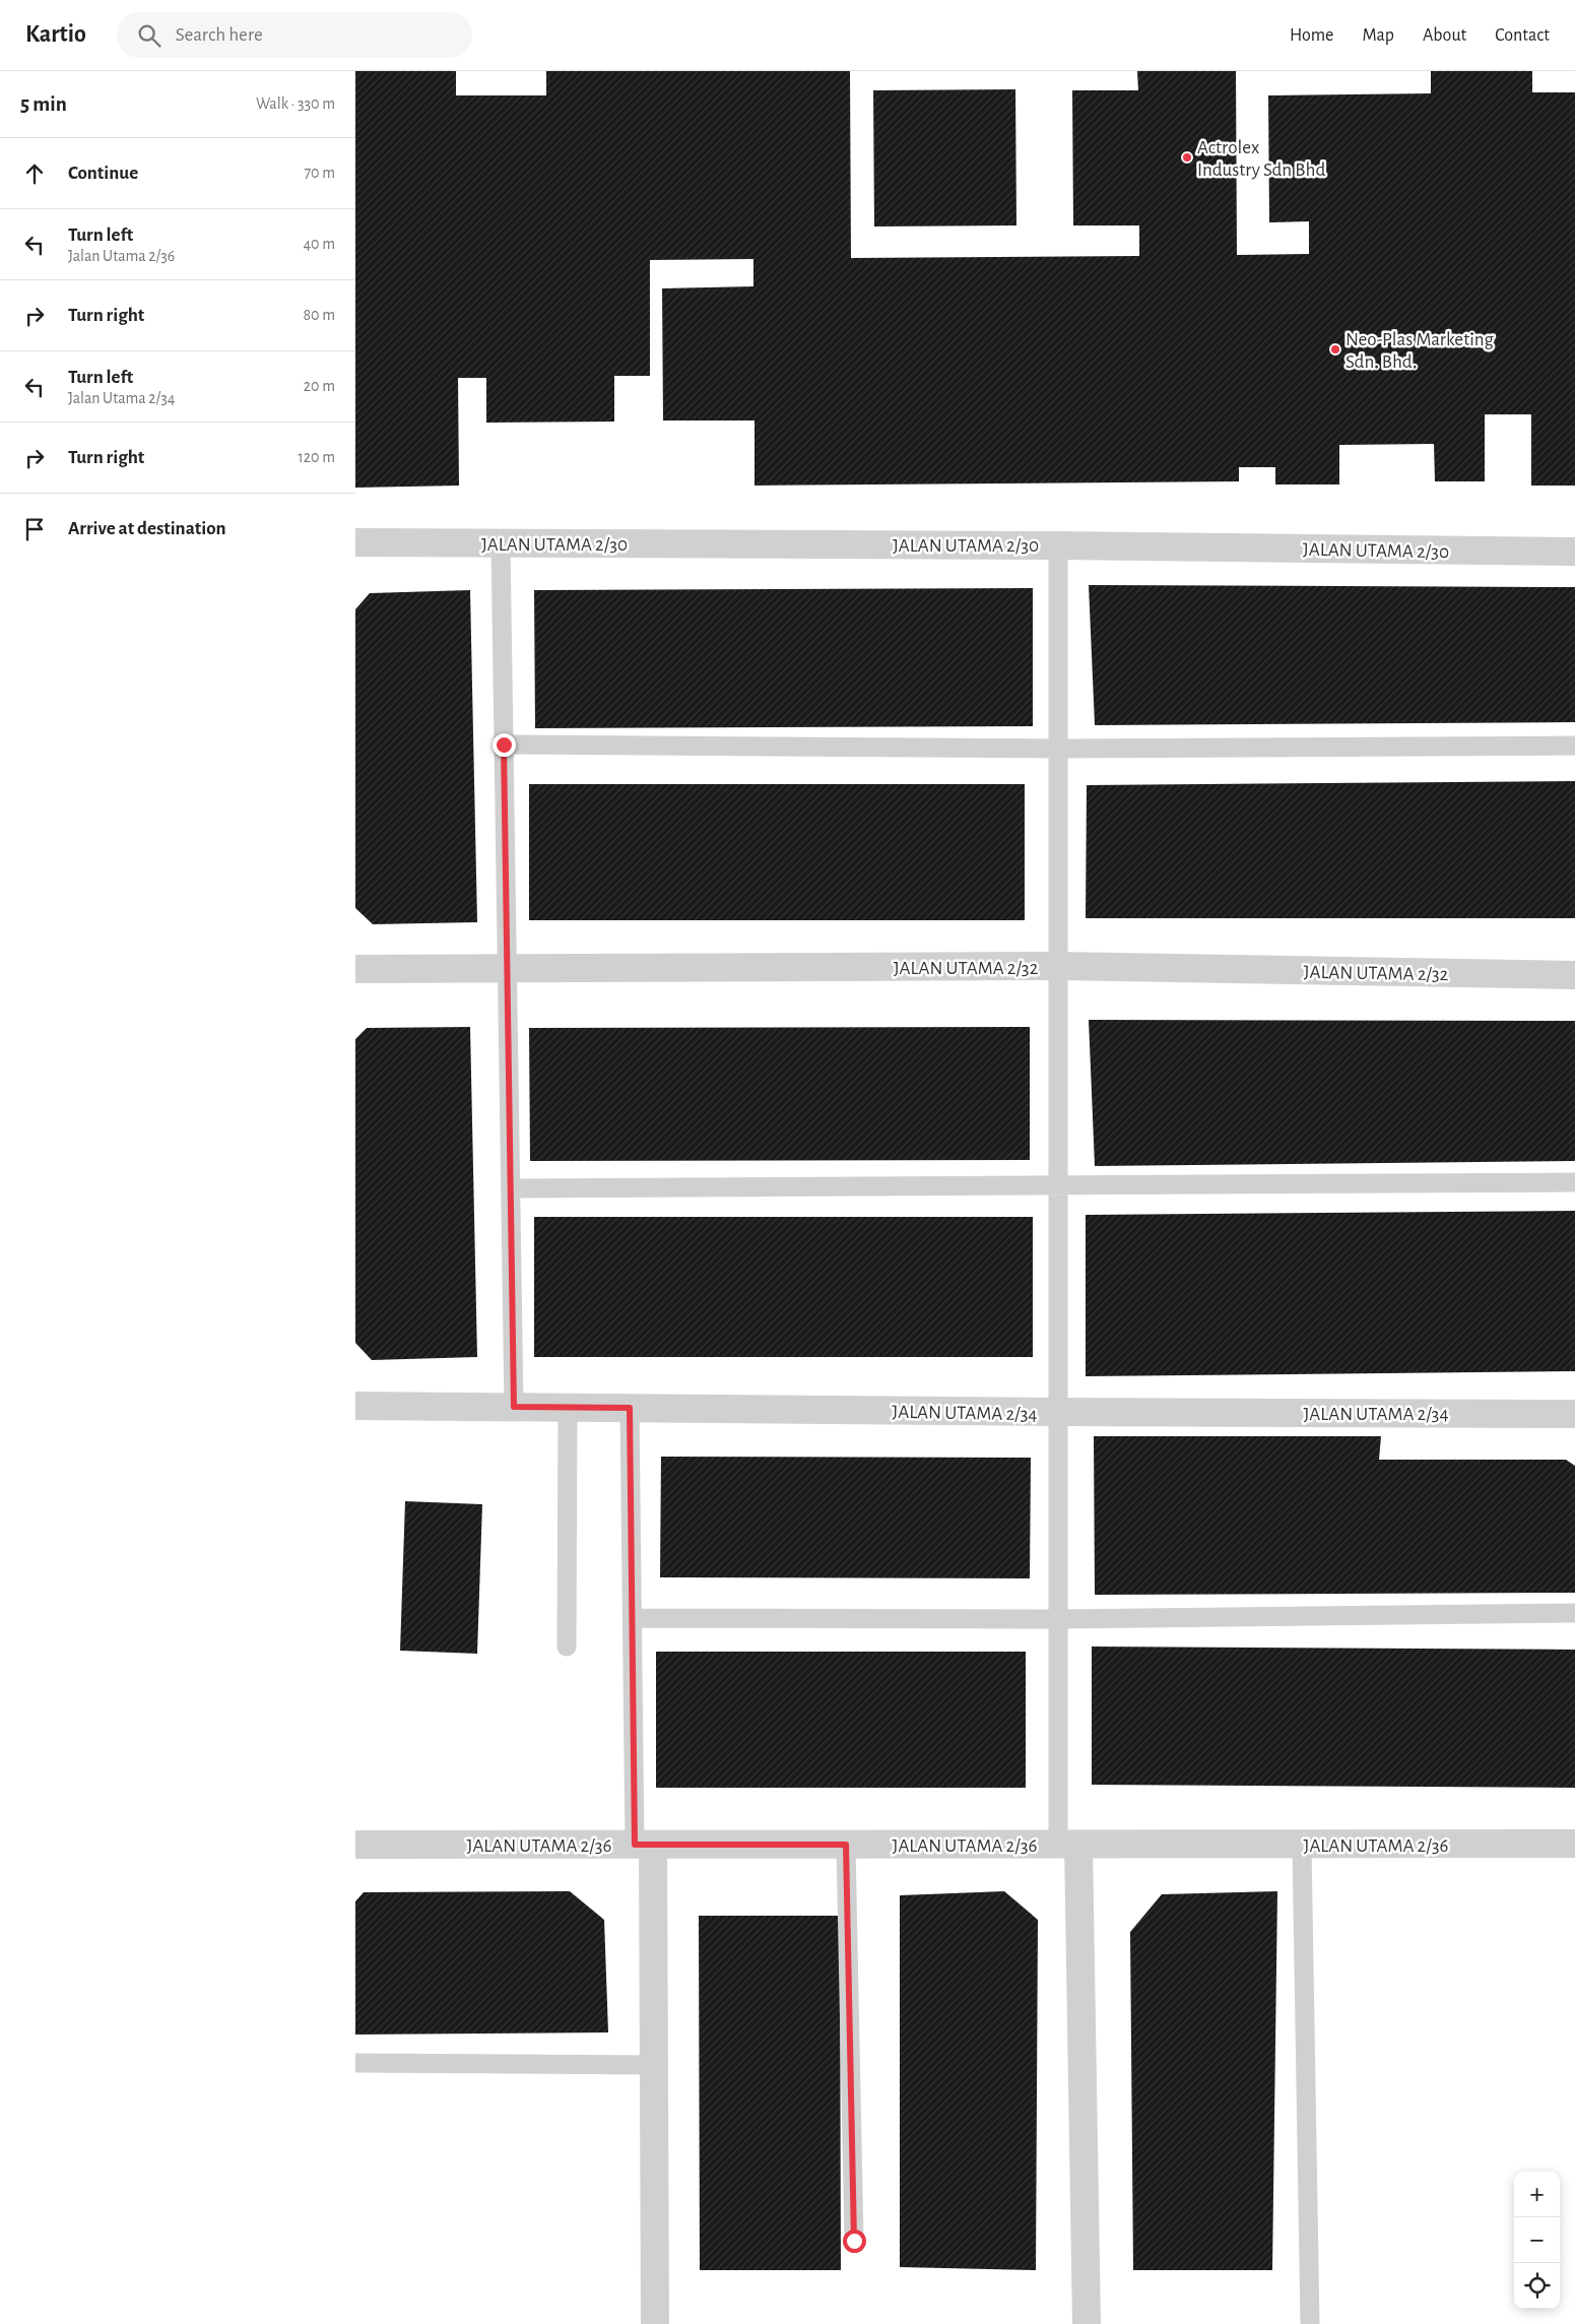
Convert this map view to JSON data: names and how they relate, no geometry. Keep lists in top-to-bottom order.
{
  "streets": {
    "street": [
      "JALAN UTAMA 2/30",
      "JALAN UTAMA 2/32",
      "JALAN UTAMA 2/34",
      "JALAN UTAMA 2/36"
    ]
  },
  "places": ["Actrolex Industry Sdn Bhd", "Neo-Plas Marketing Sdn. Bhd."],
  "page": {
    "header": "Kartio",
    "search": "Search here",
    "nav": [
      "Home",
      "Map",
      "About",
      "Contact"
    ],
    "heading": ["5 min", "Walk · 330 m"],
    "list": [
      ["Continue", "70 m"],
      ["Turn left", "Jalan Utama 2/36", "40 m"],
      ["Turn right", "80 m"],
      ["Turn left", "Jalan Utama 2/34", "20 m"],
      ["Turn right", "120 m"],
      "Arrive at destination"
    ],
    "map_buttons": ["+", "−"]
  }
}
